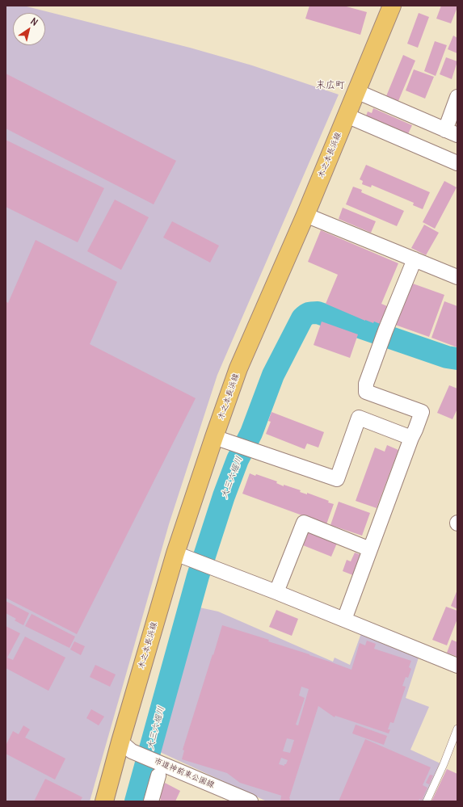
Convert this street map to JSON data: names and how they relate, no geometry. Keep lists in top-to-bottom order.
{
  "streets": {
    "main road": ["木之本長浜線"],
    "street": ["市道神前東公園線"]
  },
  "crossings": [
    ["木之本長浜線", "市道神前東公園線"]
  ],
  "districts": ["末広町"],
  "water": ["大三六堀川"],
  "north": "top right"
}
